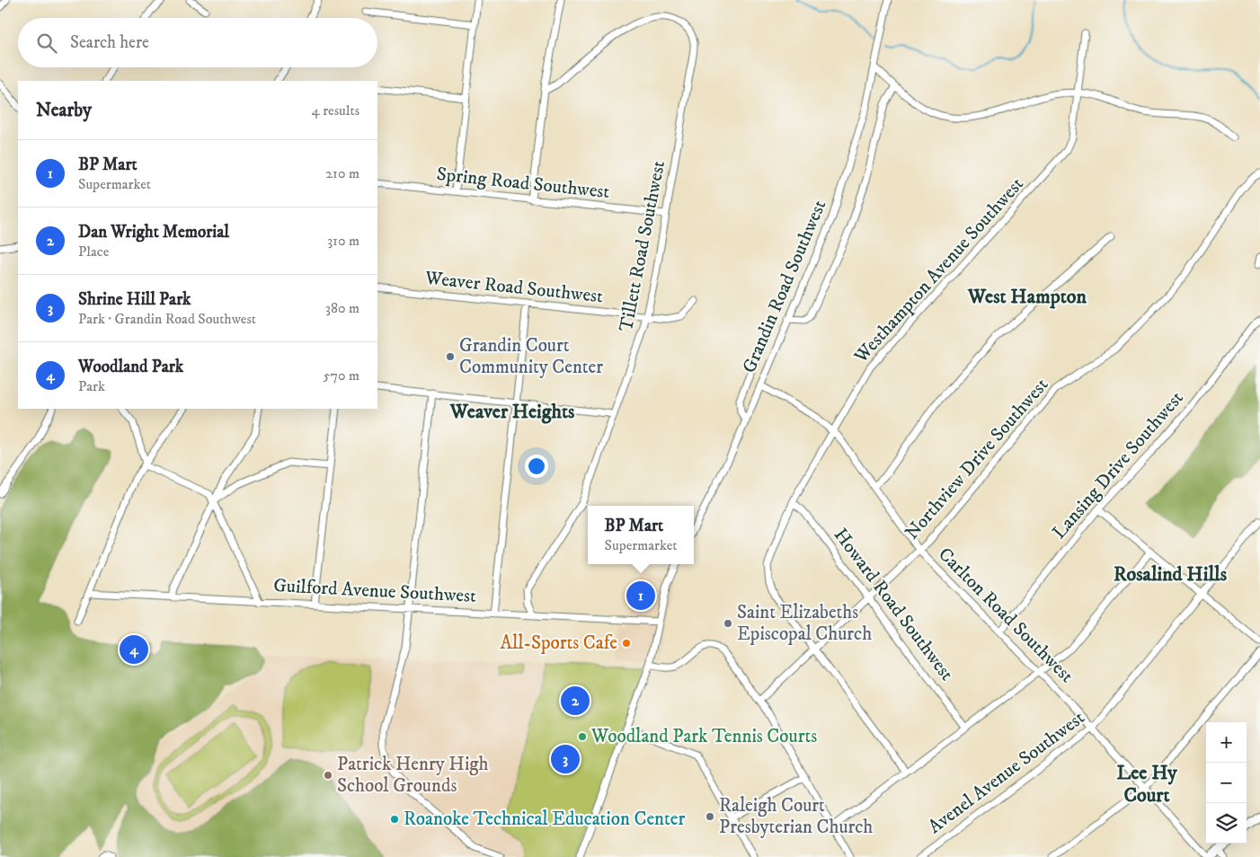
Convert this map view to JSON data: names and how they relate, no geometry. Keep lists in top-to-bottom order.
{
  "streets": {
    "street": [
      "Spring Road Southwest",
      "Tillett Road Southwest",
      "Westhampton Avenue Southwest",
      "Grandin Road Southwest",
      "Weaver Road Southwest",
      "Northview Drive Southwest",
      "Lansing Drive Southwest",
      "Guilford Avenue Southwest",
      "Howard Road Southwest",
      "Carlton Road Southwest",
      "Avenel Avenue Southwest"
    ]
  },
  "crossings": [
    ["Spring Road Southwest", "Tillett Road Southwest"],
    ["Tillett Road Southwest", "Weaver Road Southwest"],
    ["Tillett Road Southwest", "Guilford Avenue Southwest"],
    ["Westhampton Avenue Southwest", "Northview Drive Southwest"],
    ["Westhampton Avenue Southwest", "Howard Road Southwest"],
    ["Westhampton Avenue Southwest", "Carlton Road Southwest"],
    ["Grandin Road Southwest", "Carlton Road Southwest"],
    ["Northview Drive Southwest", "Howard Road Southwest"],
    ["Northview Drive Southwest", "Carlton Road Southwest"],
    ["Lansing Drive Southwest", "Carlton Road Southwest"],
    ["Carlton Road Southwest", "Avenel Avenue Southwest"]
  ],
  "districts": [
    "West Hampton",
    "Weaver Heights",
    "Rosalind Hills",
    "Lee Hy Court"
  ],
  "places": [
    "Grandin Court Community Center",
    "Saint Elizabeths Episcopal Church",
    "All-Sports Cafe",
    "Woodland Park Tennis Courts",
    "Patrick Henry High School Grounds",
    "Raleigh Court Presbyterian Church",
    "Roanoke Technical Education Center"
  ],
  "page": {
    "search": "Search here",
    "heading": ["Nearby", "4 results"],
    "list": [
      {
        "mark": "1",
        "name": "BP Mart",
        "note": "Supermarket",
        "value": "210 m"
      },
      {
        "mark": "2",
        "name": "Dan Wright Memorial",
        "note": "Place",
        "value": "310 m"
      },
      {
        "mark": "3",
        "name": "Shrine Hill Park",
        "note": "Park · Grandin Road Southwest",
        "value": "380 m"
      },
      {
        "mark": "4",
        "name": "Woodland Park",
        "note": "Park",
        "value": "570 m"
      }
    ],
    "popup": ["BP Mart", "Supermarket"],
    "pins": [
      "1",
      "4",
      "2",
      "3"
    ],
    "map_buttons": ["+", "−"]
  }
}
